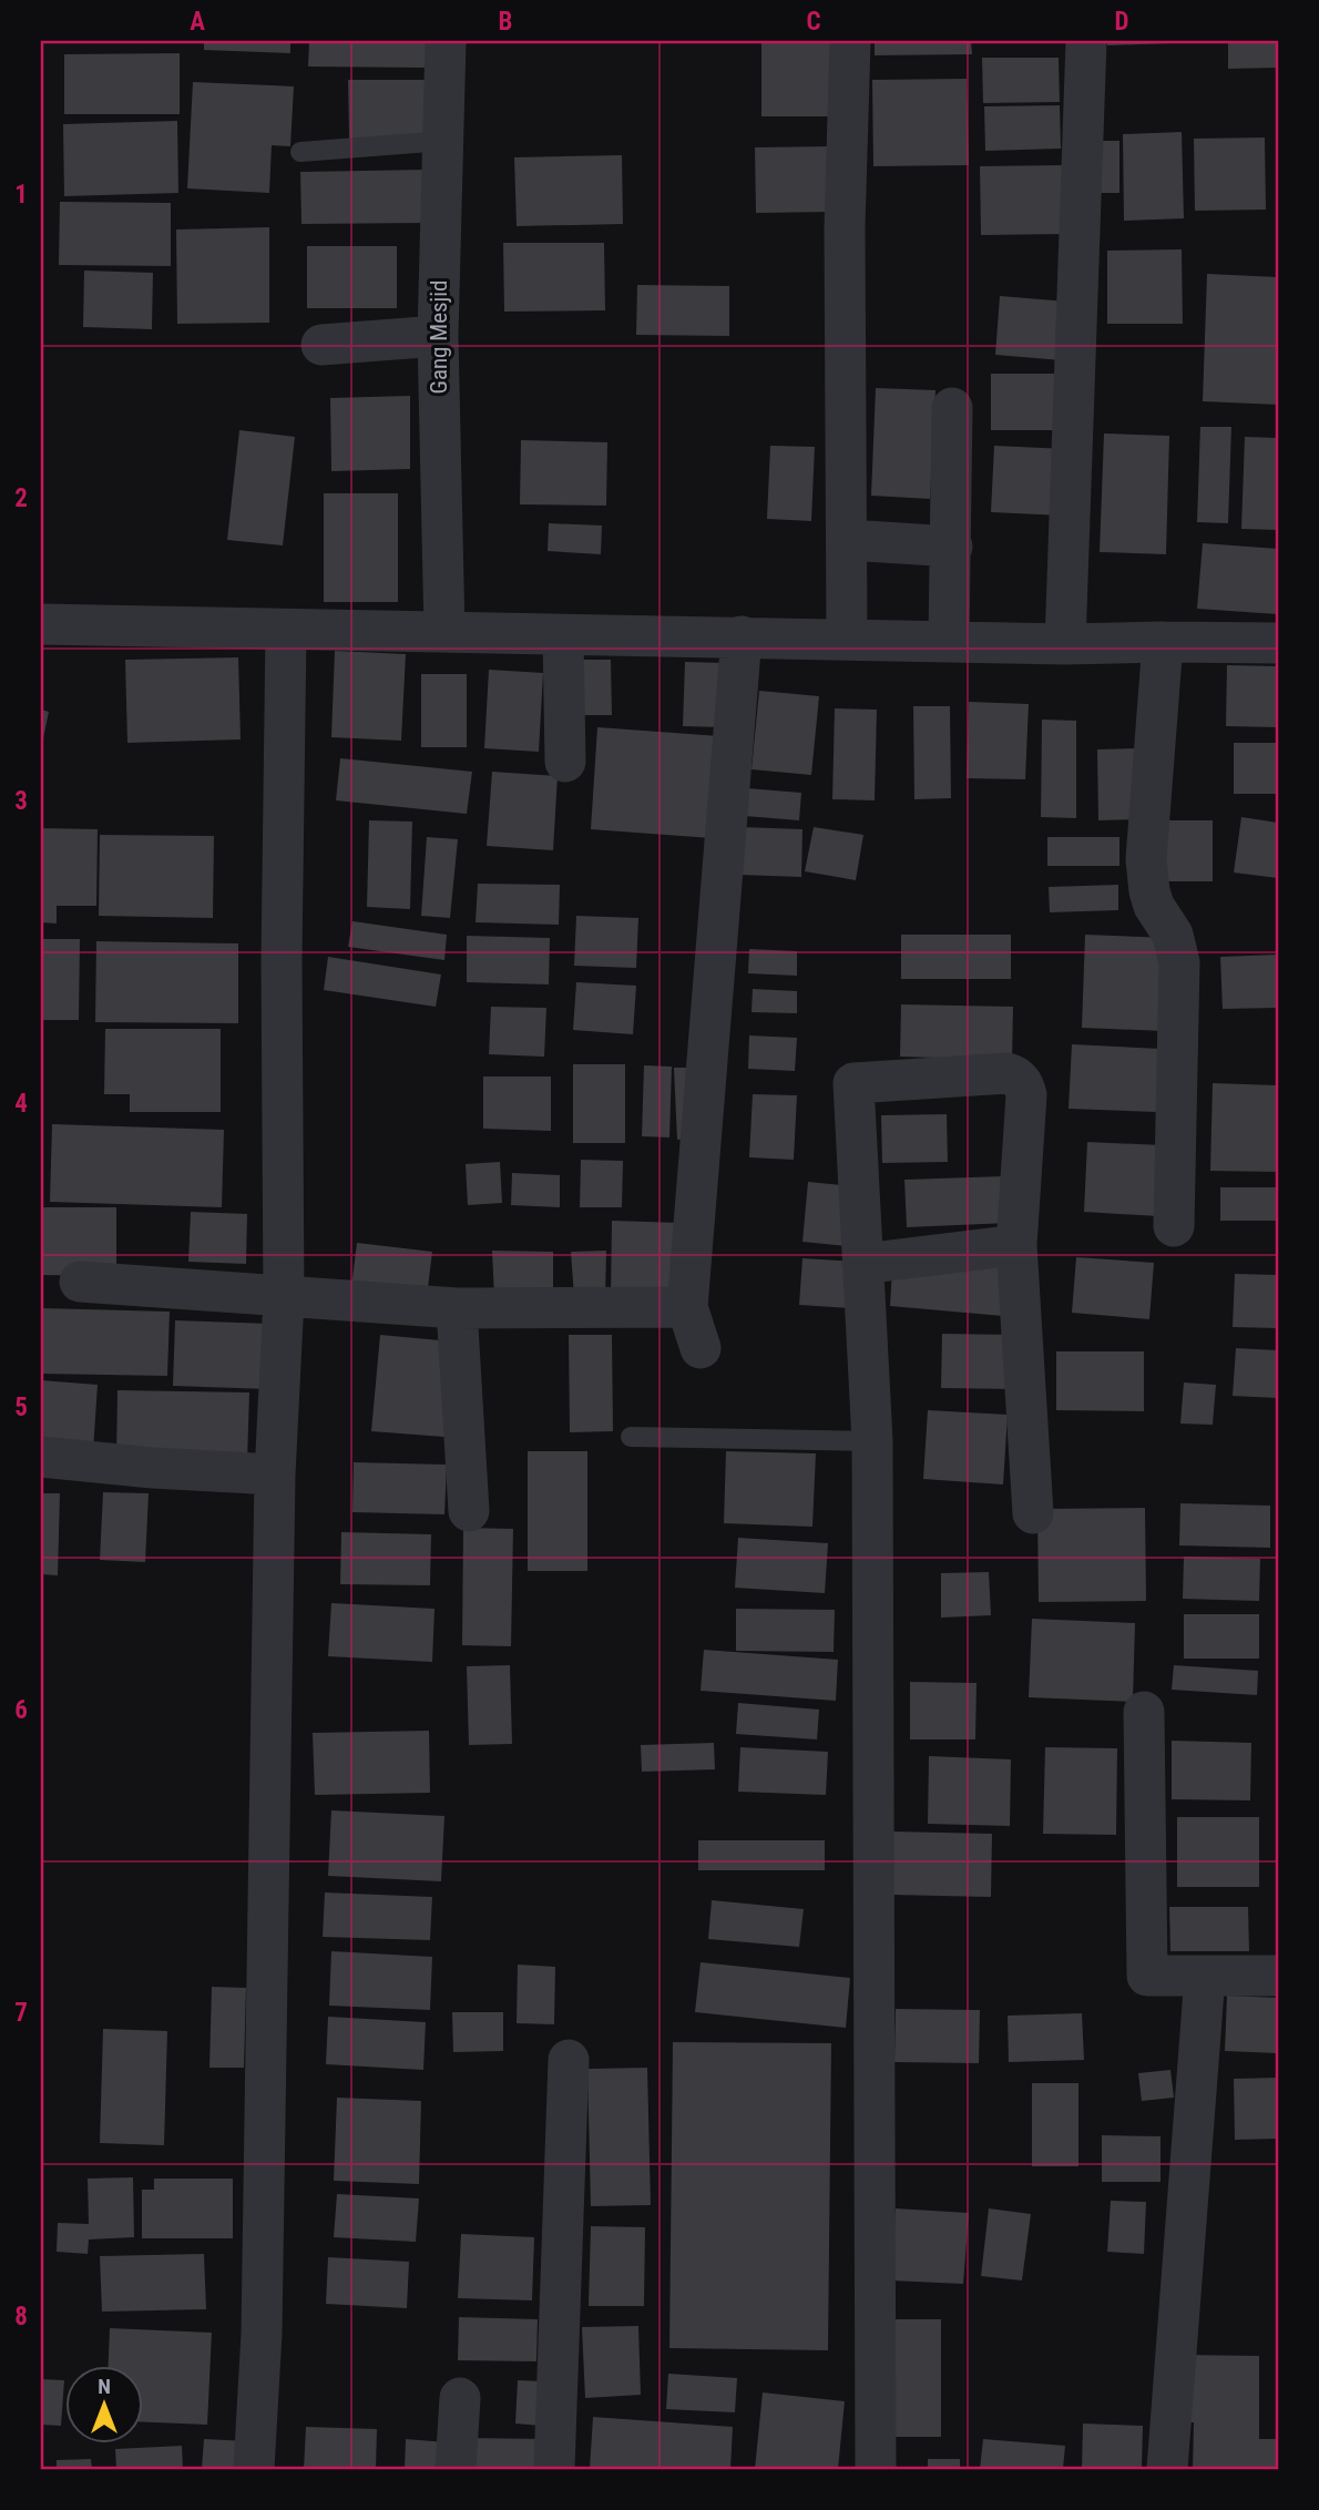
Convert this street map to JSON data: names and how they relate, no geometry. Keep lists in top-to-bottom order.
{
  "streets": {
    "street": ["Gang Mesjid"]
  },
  "north": "top",
  "grid": {
    "columns": [
      "A",
      "B",
      "C",
      "D"
    ],
    "rows": [
      "1",
      "2",
      "3",
      "4",
      "5",
      "6",
      "7",
      "8"
    ]
  }
}
